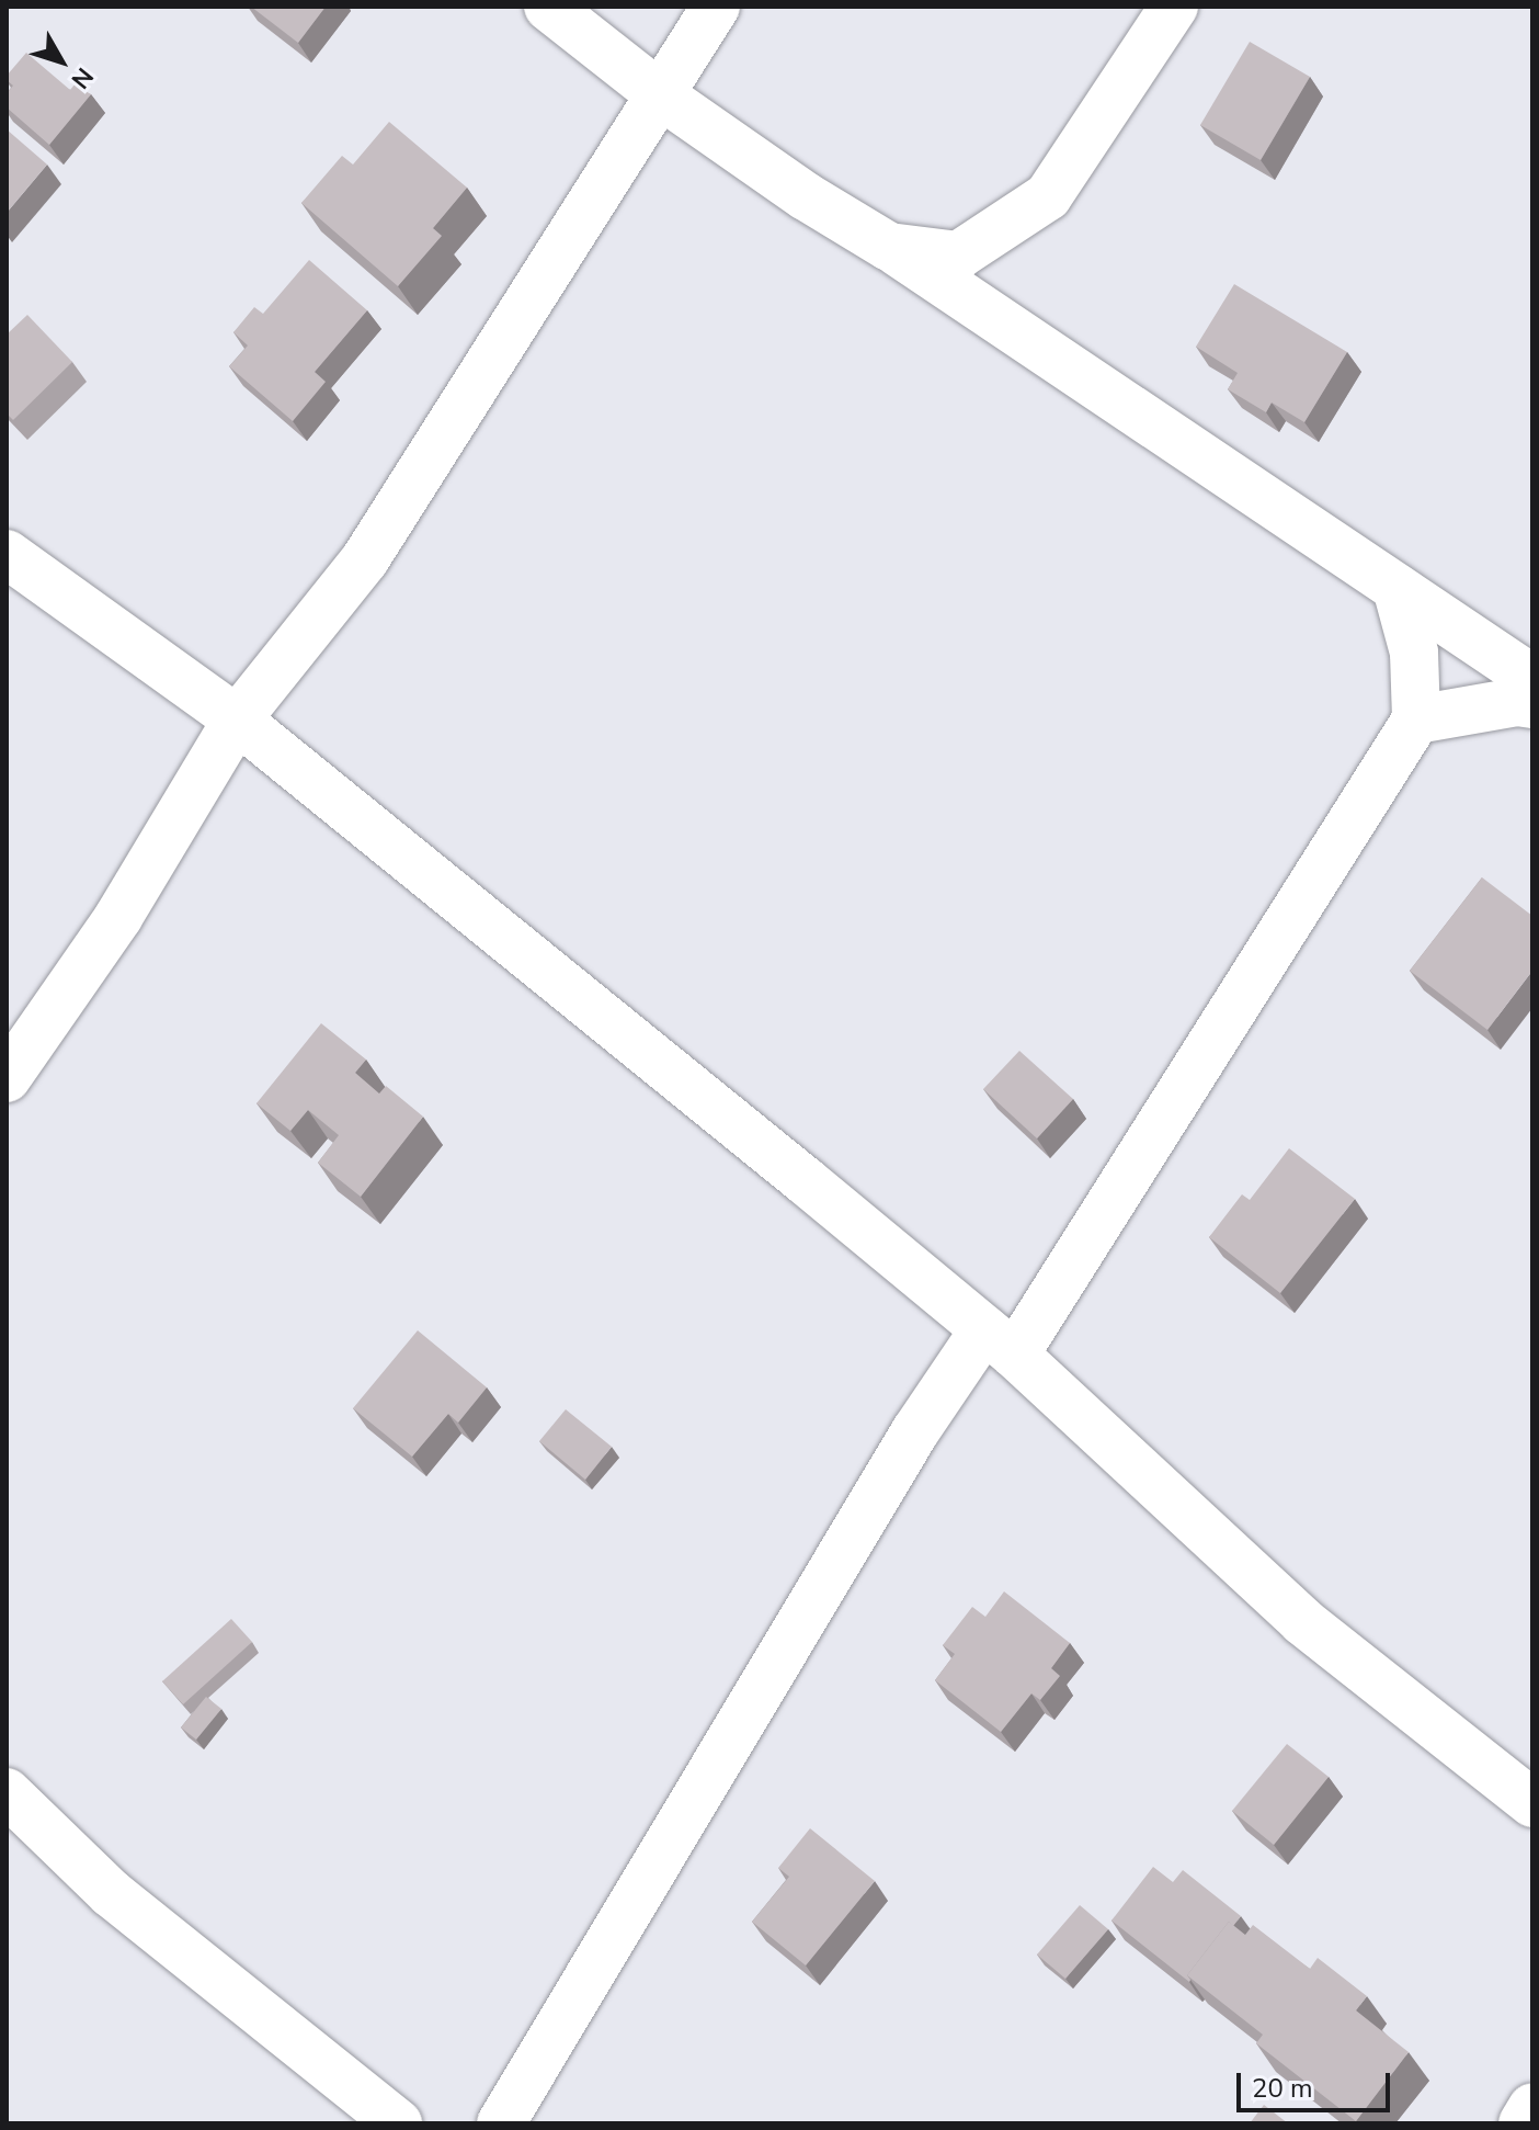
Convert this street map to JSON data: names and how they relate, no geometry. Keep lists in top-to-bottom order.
{
  "scale_bar": "20 m",
  "north": "bottom right"
}
